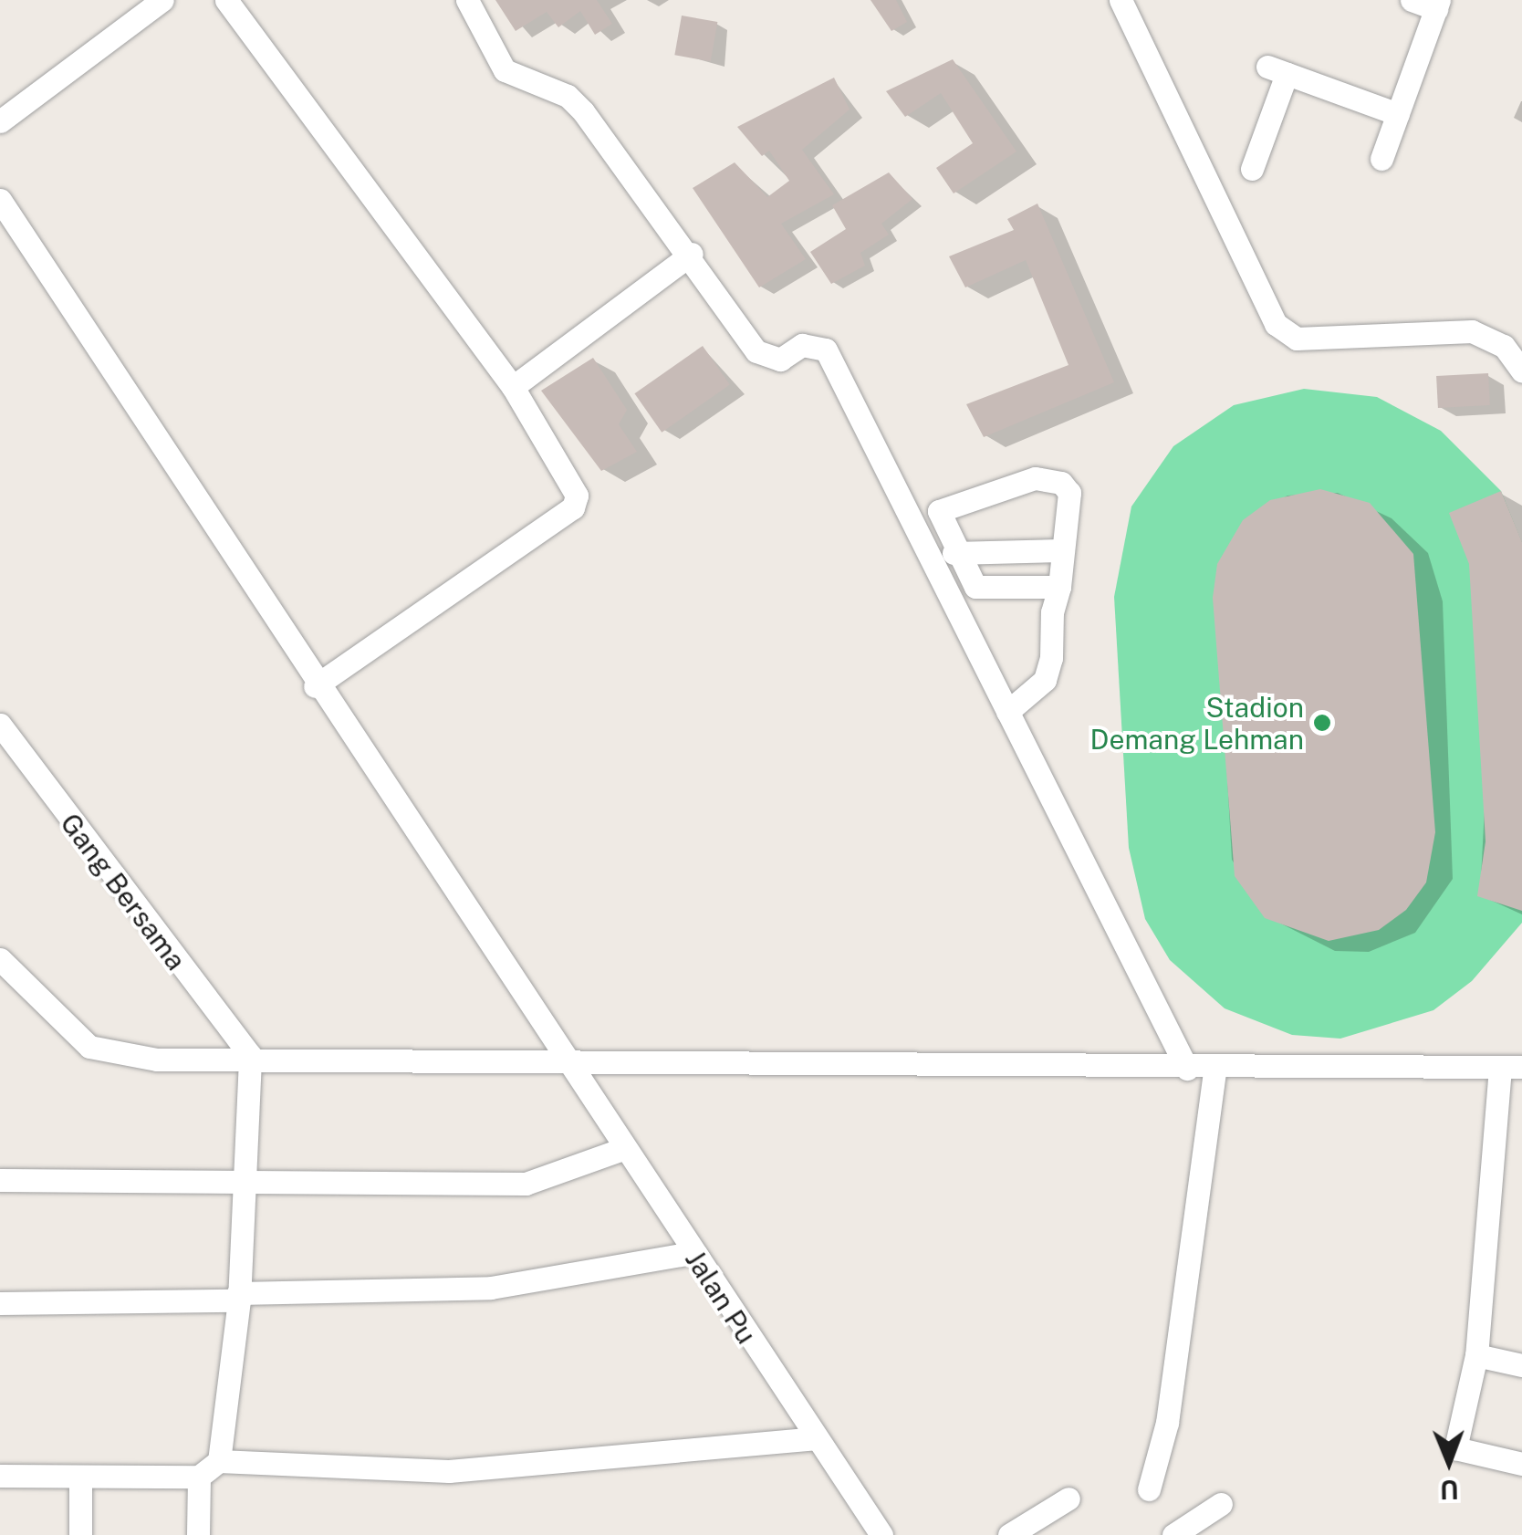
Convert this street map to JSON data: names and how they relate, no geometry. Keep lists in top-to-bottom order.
{
  "streets": {
    "street": ["Gang Bersama", "Jalan Pu"]
  },
  "places": ["Stadion Demang Lehman"],
  "north": "bottom"
}
